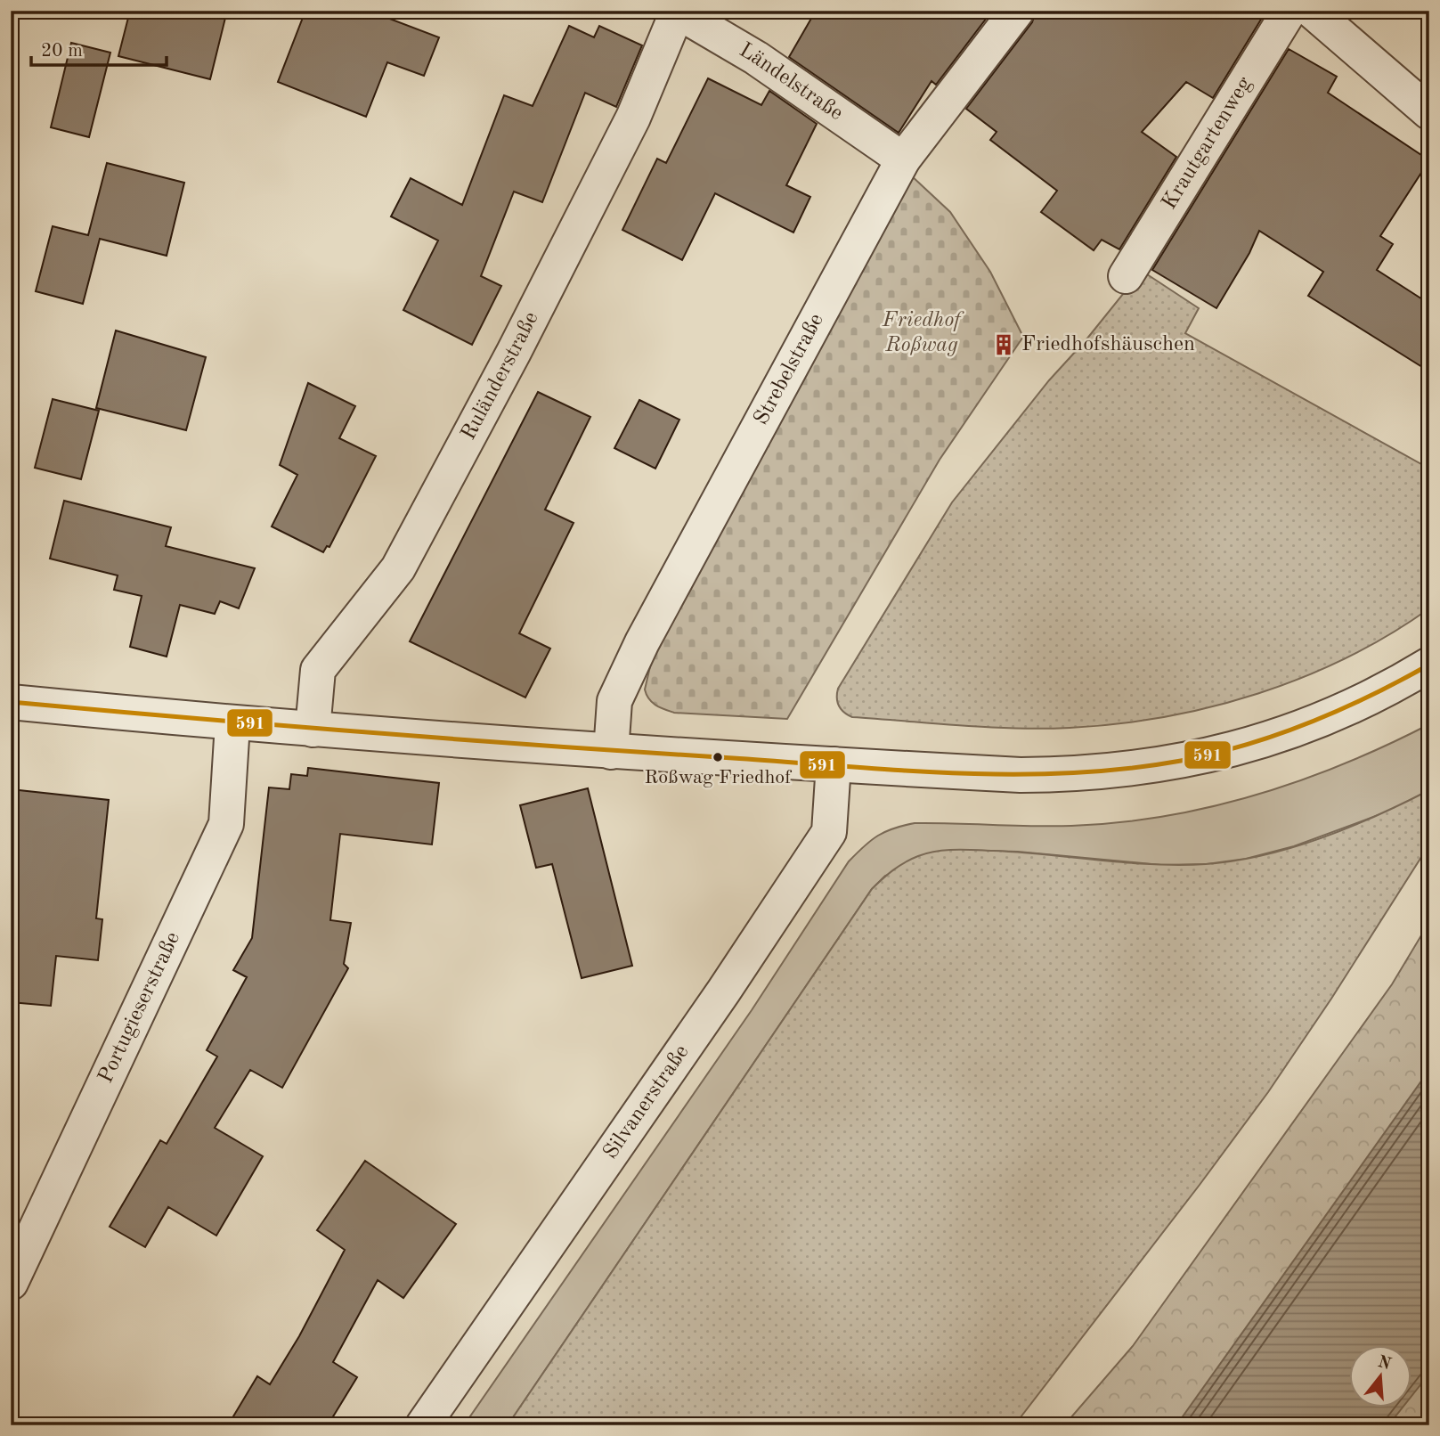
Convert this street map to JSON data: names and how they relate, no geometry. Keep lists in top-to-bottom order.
{
  "streets": {
    "street": [
      "Ländelstraße",
      "Krautgartenweg",
      "Strebelstraße",
      "Ruländerstraße",
      "Portugieserstraße",
      "Silvanerstraße"
    ]
  },
  "crossings": [
    ["Ländelstraße", "Strebelstraße"],
    ["Ländelstraße", "Ruländerstraße"]
  ],
  "parks": ["Friedhof Roßwag"],
  "places": {
    "building": ["Friedhofshäuschen"],
    "other": ["Roßwag Friedhof"]
  },
  "lines": ["transit line 591"],
  "scale_bar": "20 m",
  "north": "top"
}
